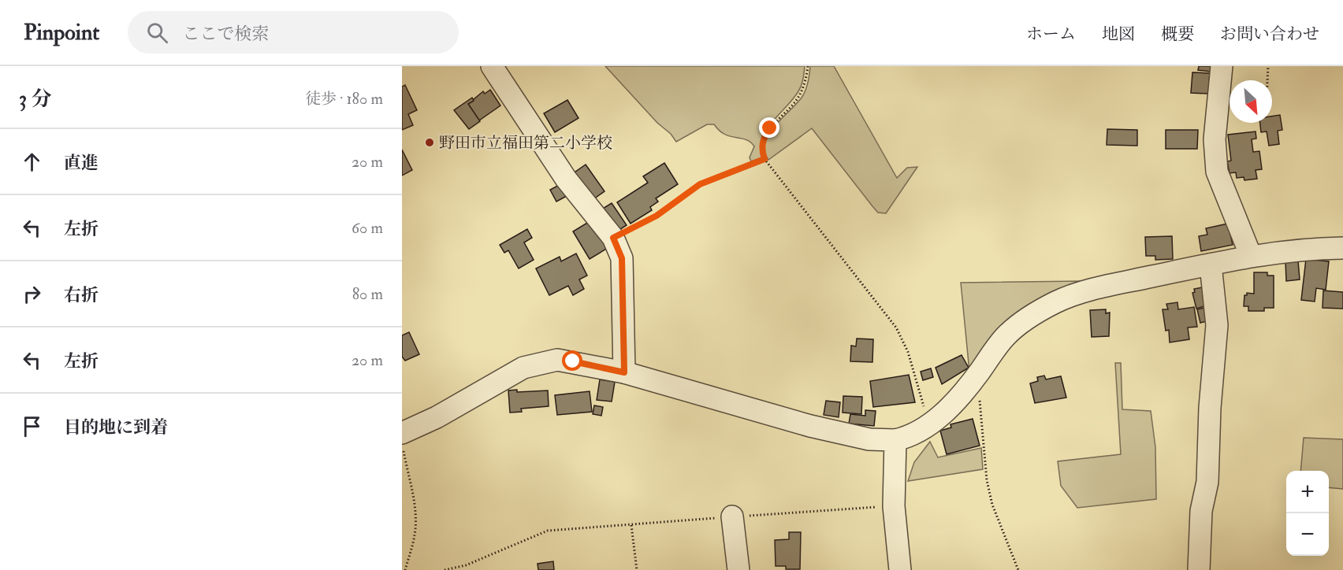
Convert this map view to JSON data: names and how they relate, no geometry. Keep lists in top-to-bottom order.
{
  "places": ["野田市立福田第二小学校"],
  "north": "bottom right",
  "page": {
    "header": "Pinpoint",
    "search": "ここで検索",
    "nav": [
      "ホーム",
      "地図",
      "概要",
      "お問い合わせ"
    ],
    "heading": ["3 分", "徒歩 · 180 m"],
    "list": [
      ["直進", "20 m"],
      ["左折", "60 m"],
      ["右折", "80 m"],
      ["左折", "20 m"],
      "目的地に到着"
    ],
    "map_buttons": ["+", "−"]
  }
}
